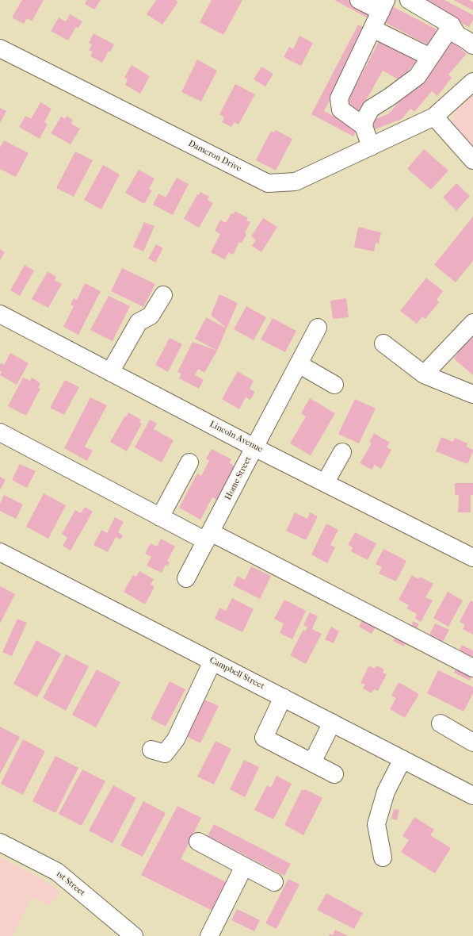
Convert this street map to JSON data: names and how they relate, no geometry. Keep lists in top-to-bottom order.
{
  "streets": {
    "street": [
      "Dameron Drive",
      "Lincoln Avenue",
      "Home Street",
      "Campbell Street",
      "1st Street"
    ]
  },
  "crossings": [
    ["Lincoln Avenue", "Home Street"]
  ]
}
